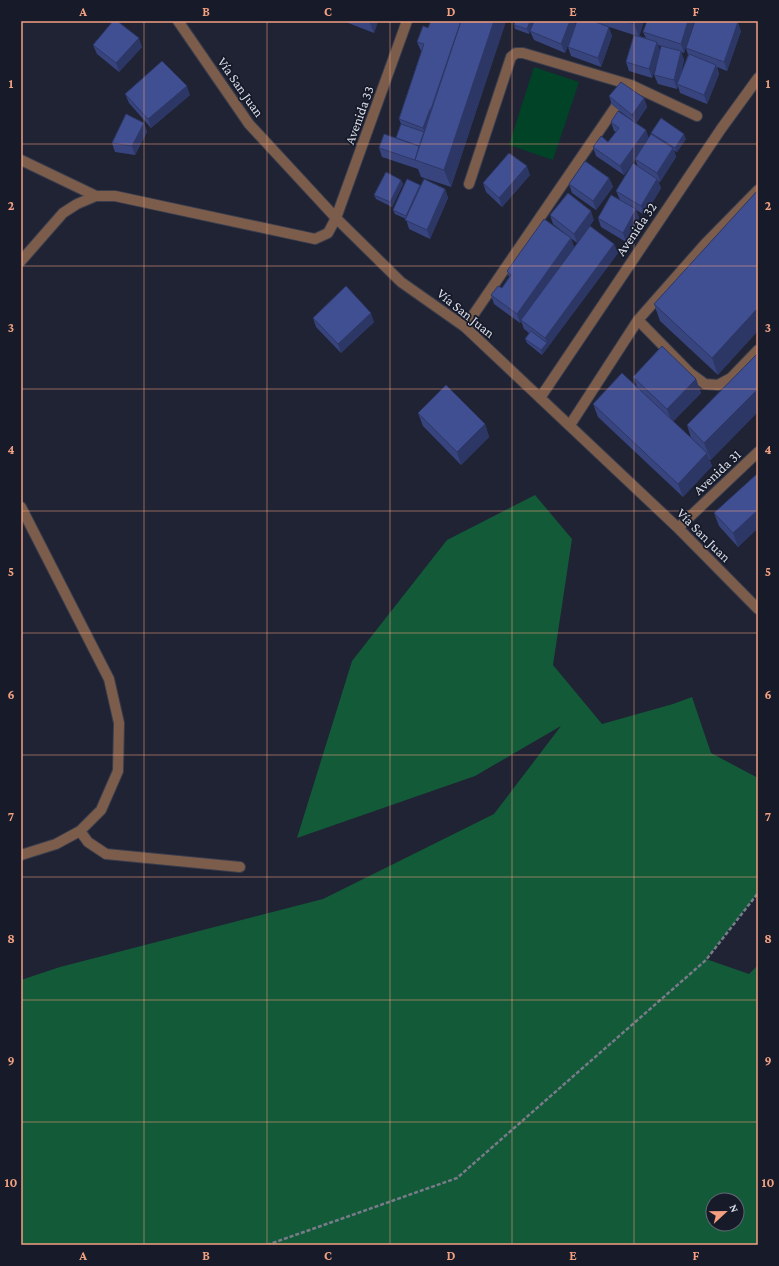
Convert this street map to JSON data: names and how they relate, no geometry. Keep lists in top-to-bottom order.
{
  "streets": {
    "street": [
      "Vía San Juan",
      "Avenida 33",
      "Avenida 32",
      "Avenida 31"
    ]
  },
  "crossings": [
    ["Vía San Juan", "Avenida 33"],
    ["Vía San Juan", "Avenida 32"],
    ["Vía San Juan", "Avenida 31"]
  ],
  "north": "right",
  "grid": {
    "columns": [
      "A",
      "B",
      "C",
      "D",
      "E",
      "F"
    ],
    "rows": [
      "1",
      "2",
      "3",
      "4",
      "5",
      "6",
      "7",
      "8",
      "9",
      "10"
    ]
  }
}
